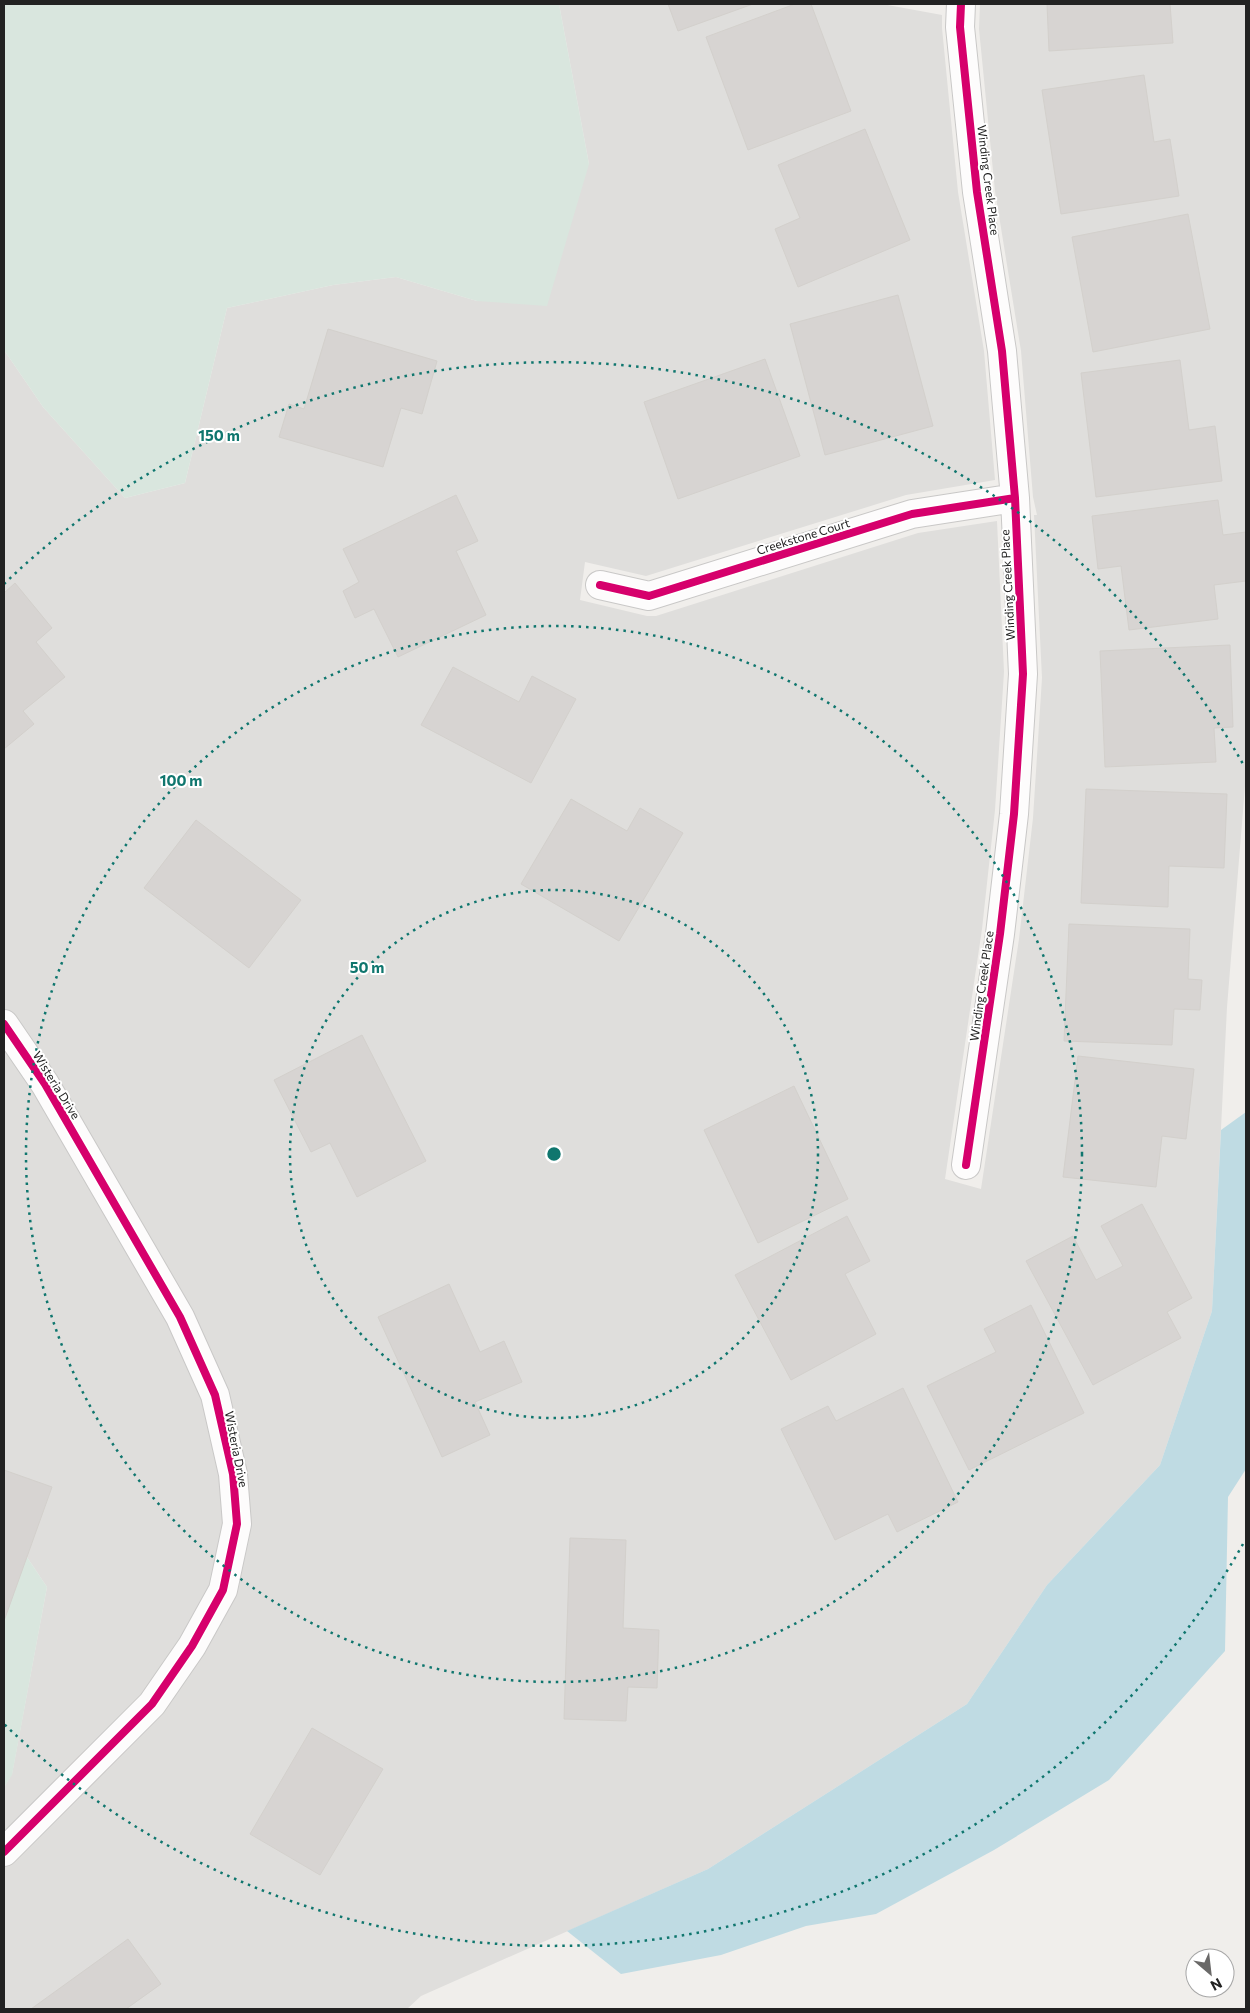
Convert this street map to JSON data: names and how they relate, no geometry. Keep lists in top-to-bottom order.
{
  "streets": {
    "street": ["Winding Creek Place", "Creekstone Court", "Wisteria Drive"]
  },
  "crossings": [
    ["Winding Creek Place", "Creekstone Court"]
  ],
  "north": "bottom right",
  "rings": ["150 m", "100 m", "50 m"]
}
